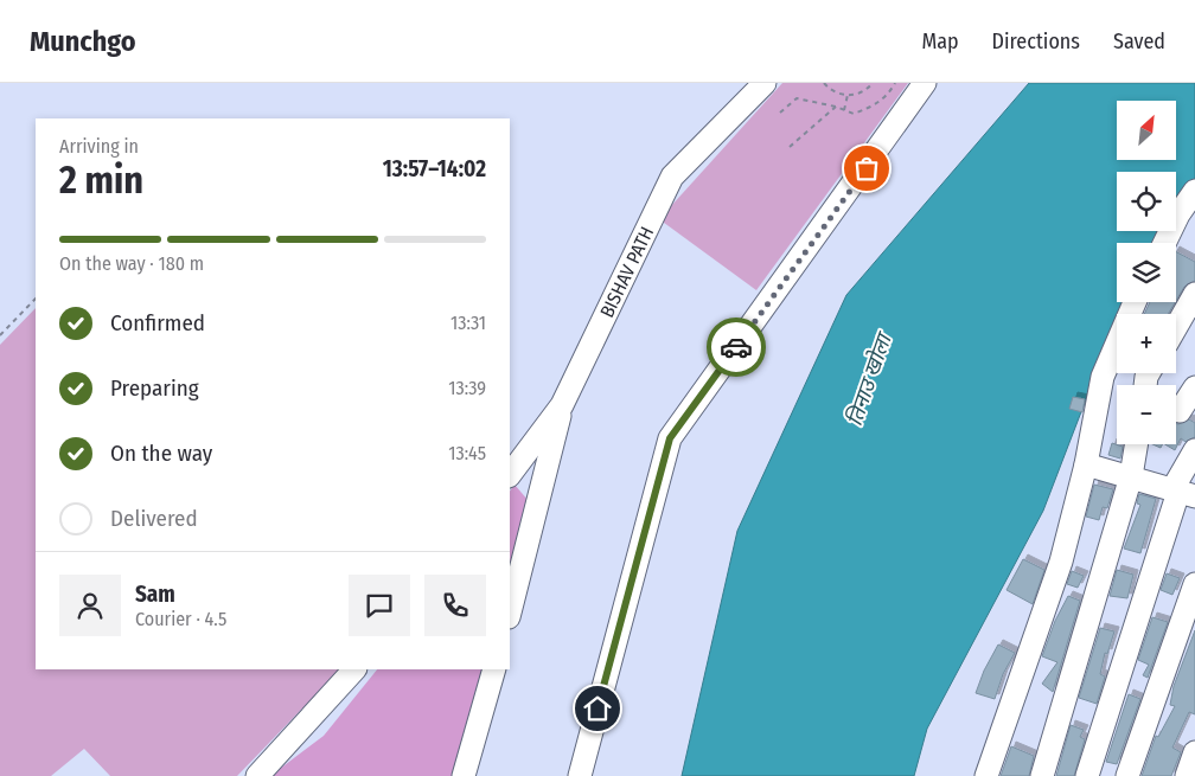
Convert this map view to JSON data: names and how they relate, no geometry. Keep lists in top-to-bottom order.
{
  "streets": {
    "street": ["BISHAV PATH"]
  },
  "water": ["तिनाउ खोला"],
  "north": "top right",
  "page": {
    "header": "Munchgo",
    "nav": ["Map", "Directions", "Saved"],
    "map_buttons": ["+", "−"],
    "heading": ["2 min", "Arriving in", "13:57–14:02"],
    "panel": ["Sam", "Courier · 4.5"],
    "bar": "On the way · 180 m",
    "list": [
      ["Confirmed", "13:31"],
      ["Preparing", "13:39"],
      ["On the way", "13:45"],
      "Delivered"
    ]
  }
}
